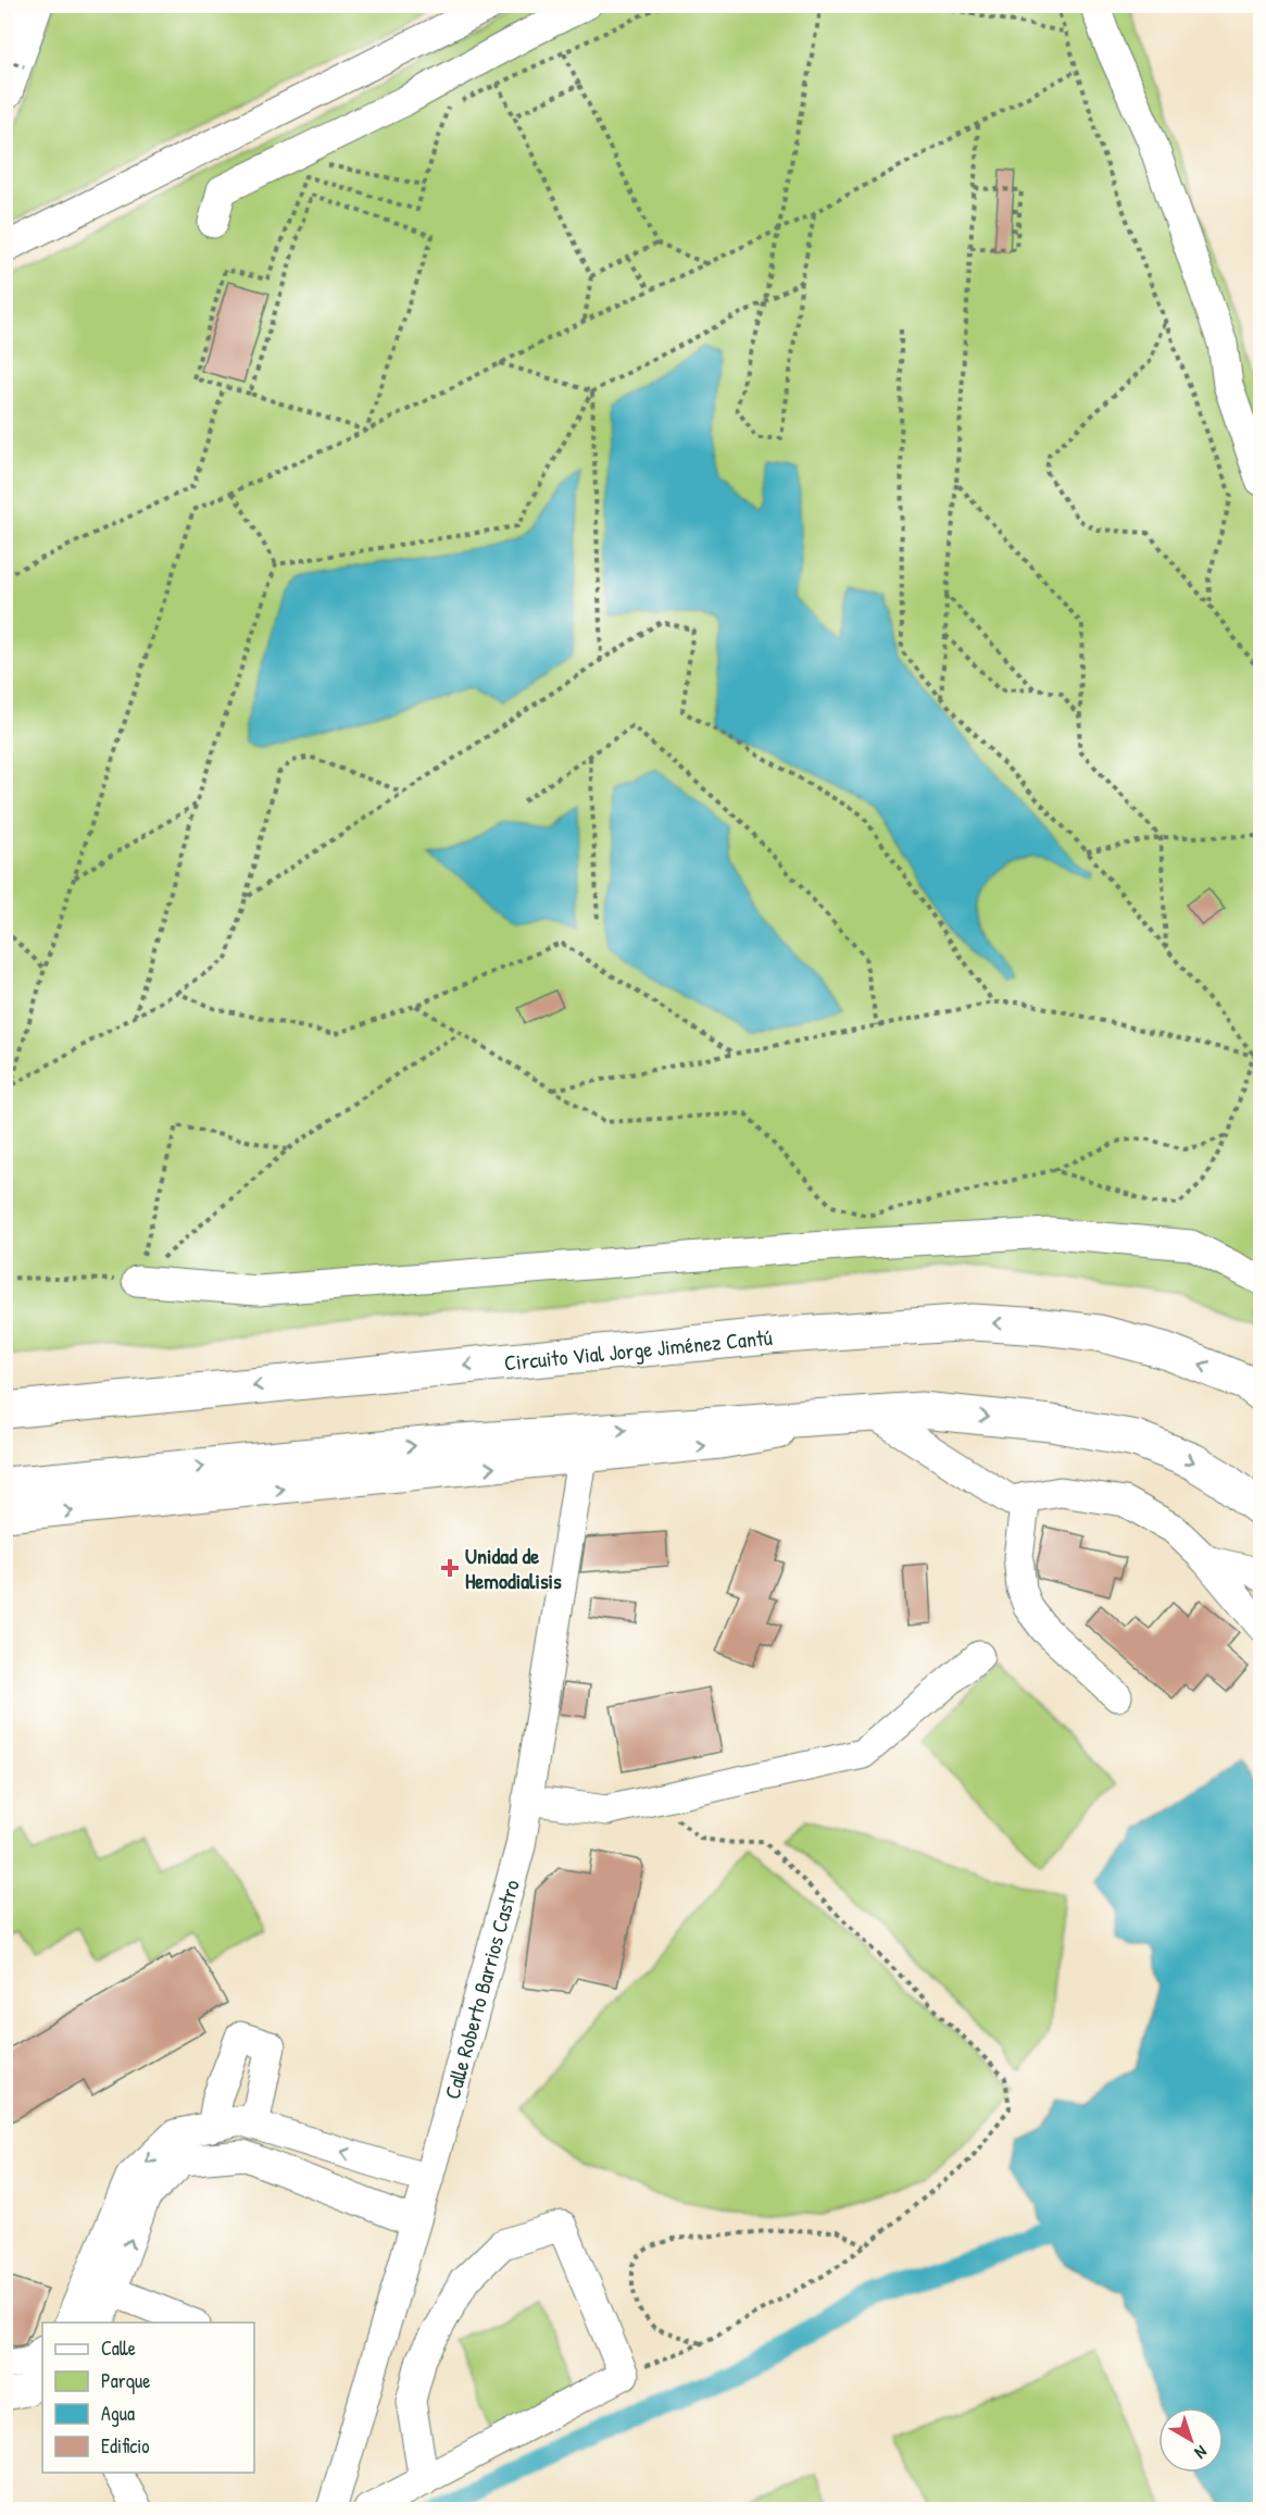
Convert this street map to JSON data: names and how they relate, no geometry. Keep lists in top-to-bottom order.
{
  "streets": {
    "main road": ["Circuito Vial Jorge Jiménez Cantú"],
    "street": ["Calle Roberto Barrios Castro"]
  },
  "places": {
    "health": ["Unidad de Hemodialisis"]
  },
  "legend": [
    "Calle",
    "Parque",
    "Agua",
    "Edificio"
  ],
  "north": "bottom right"
}
